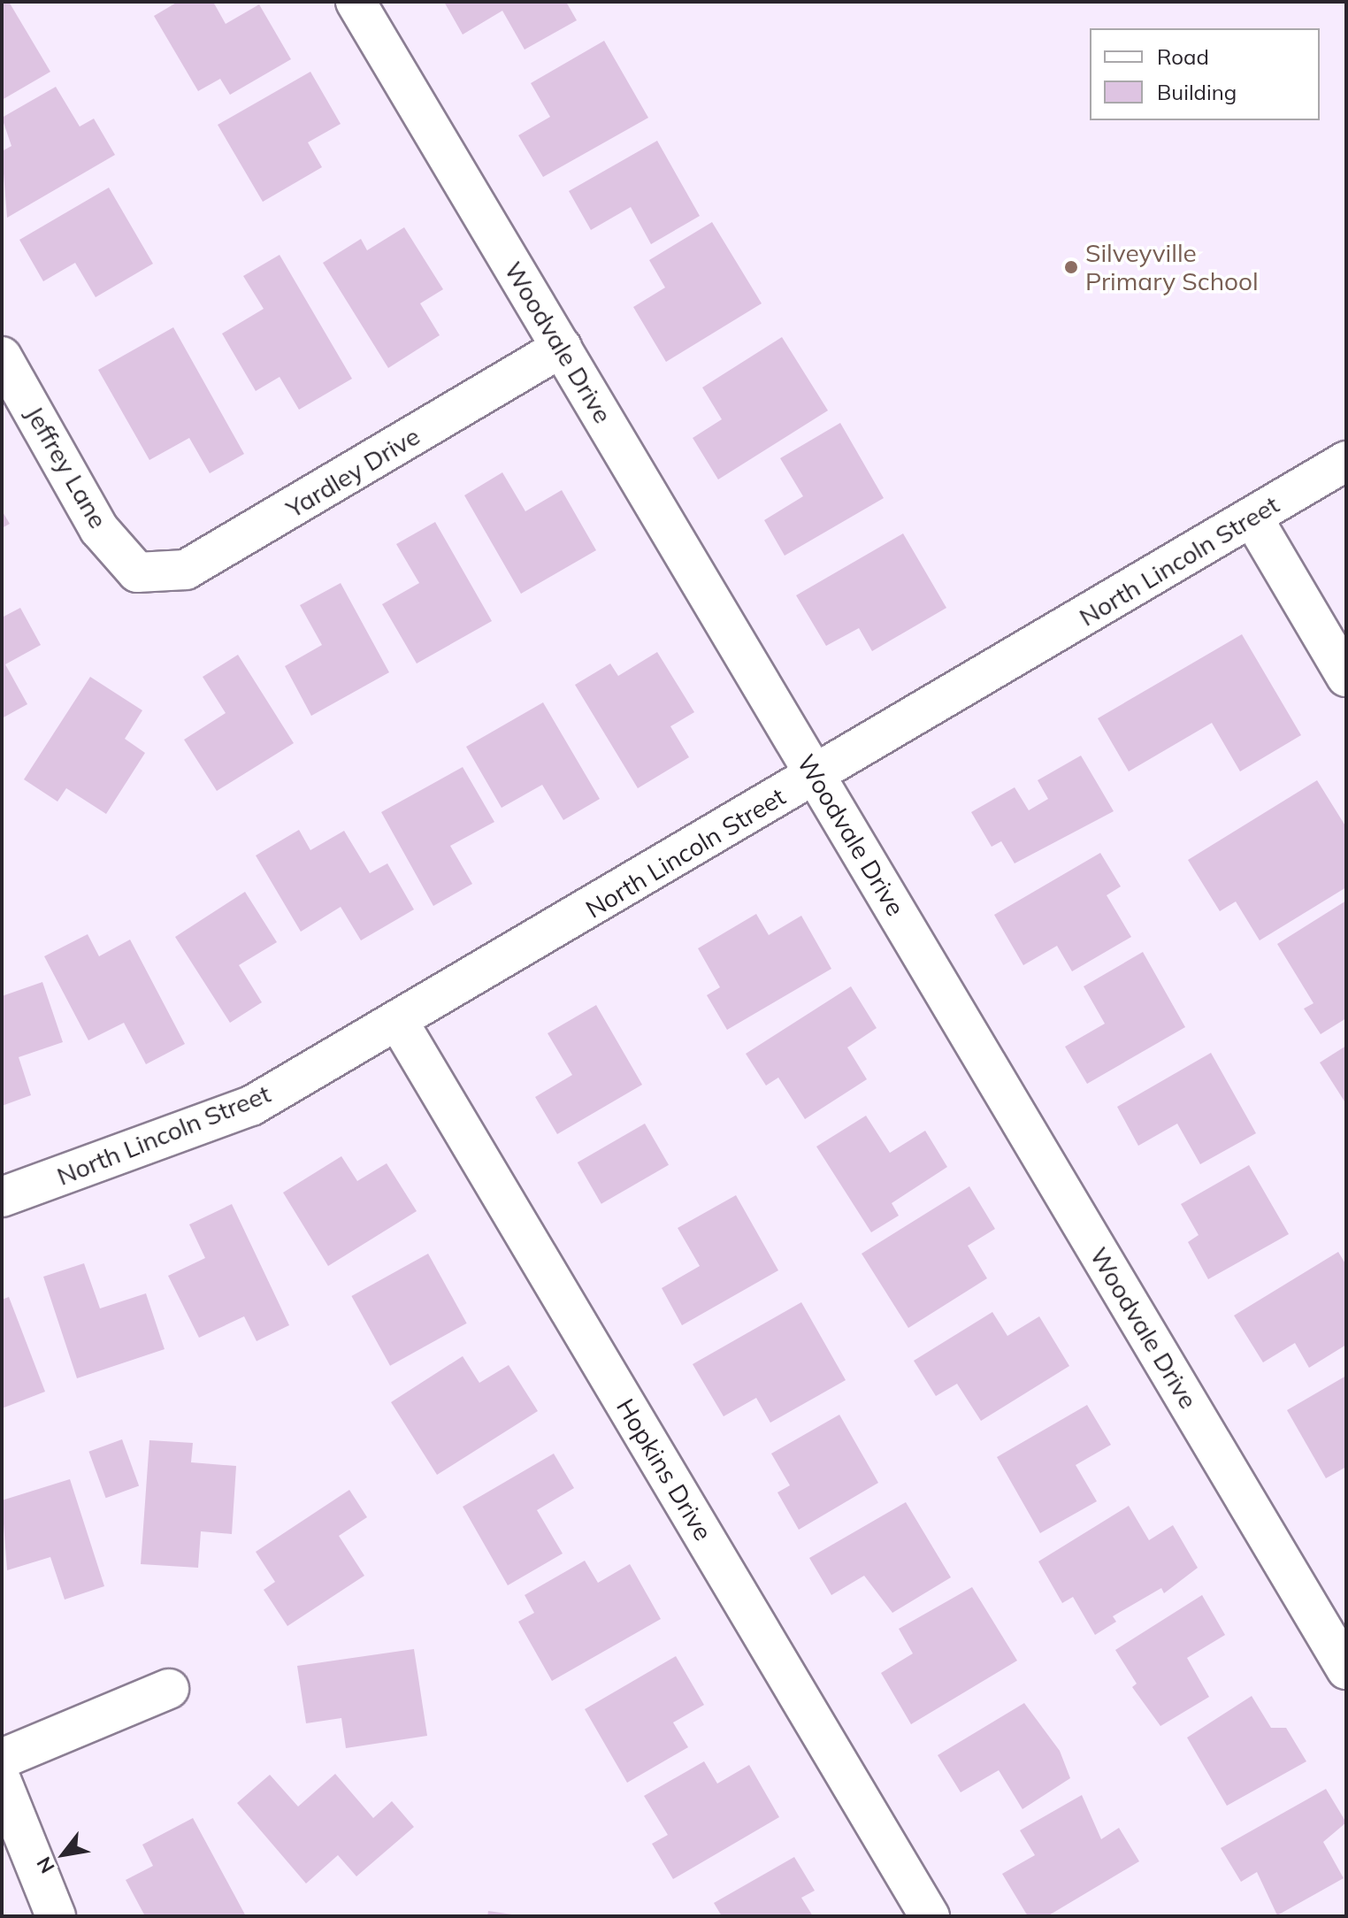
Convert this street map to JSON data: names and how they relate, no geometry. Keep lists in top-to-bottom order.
{
  "streets": {
    "street": [
      "Woodvale Drive",
      "Jeffrey Lane",
      "Yardley Drive",
      "North Lincoln Street",
      "Hopkins Drive"
    ]
  },
  "crossings": [
    ["Woodvale Drive", "Yardley Drive"],
    ["Woodvale Drive", "North Lincoln Street"],
    ["Jeffrey Lane", "Yardley Drive"],
    ["North Lincoln Street", "Hopkins Drive"]
  ],
  "places": ["Silveyville Primary School"],
  "legend": ["Road", "Building"],
  "north": "bottom left"
}
